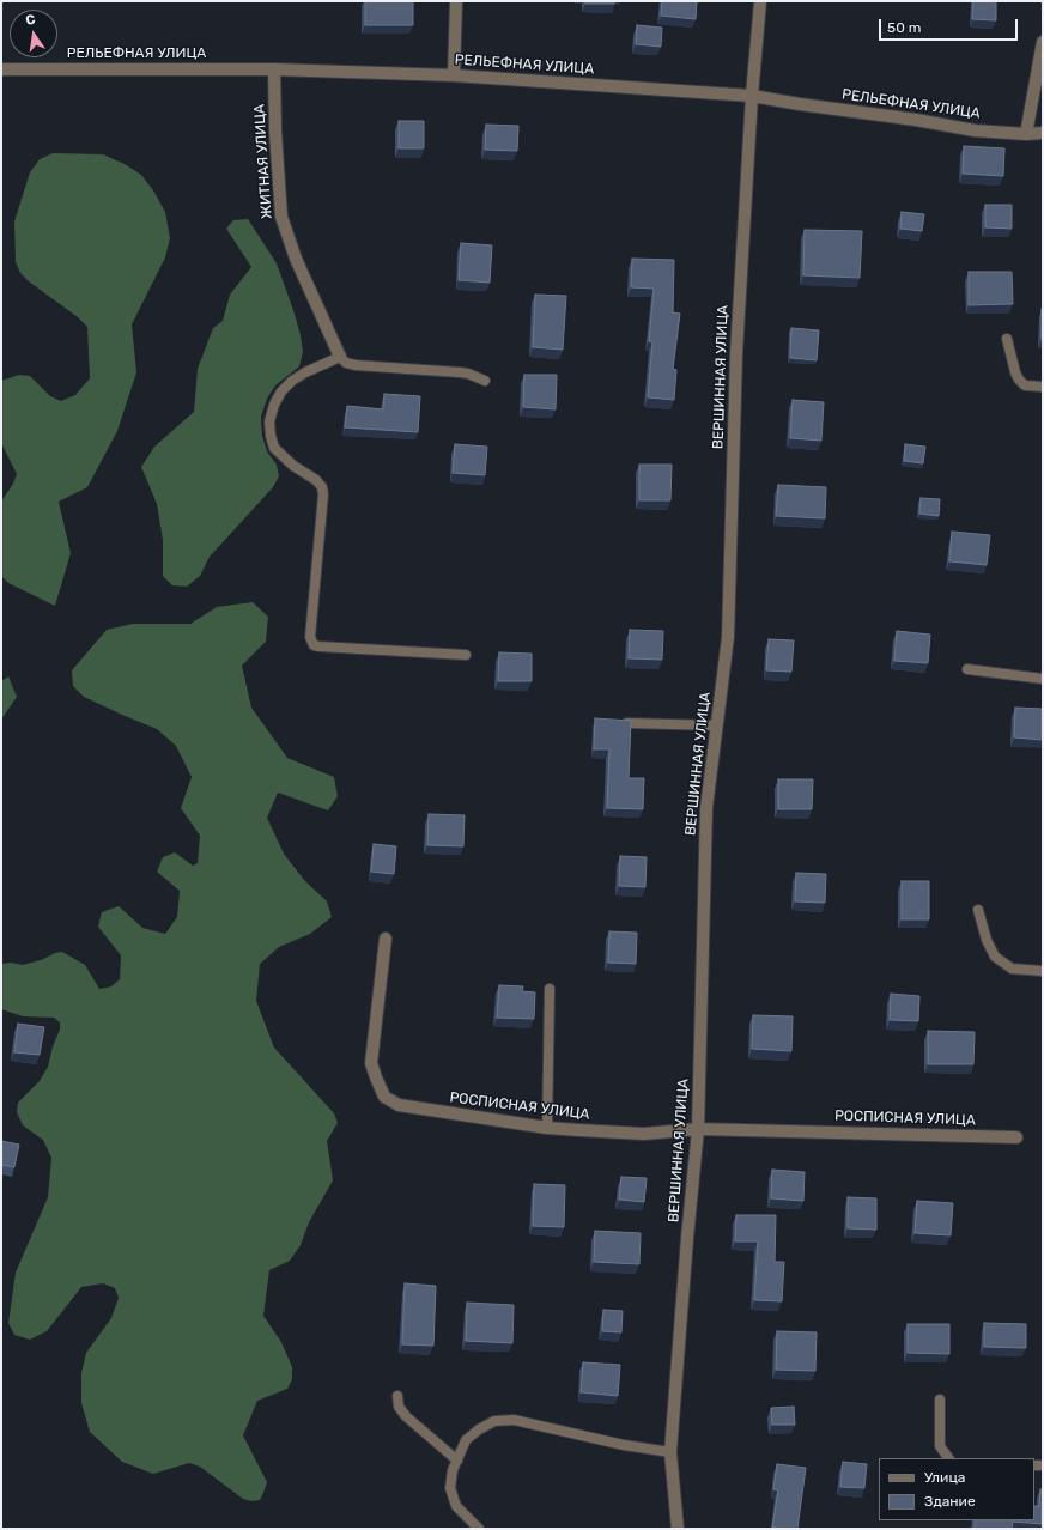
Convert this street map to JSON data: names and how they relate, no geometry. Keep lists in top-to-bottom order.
{
  "streets": {
    "street": [
      "РЕЛЬЕФНАЯ УЛИЦА",
      "ЖИТНАЯ УЛИЦА",
      "ВЕРШИННАЯ УЛИЦА",
      "РОСПИСНАЯ УЛИЦА"
    ]
  },
  "crossings": [
    ["РЕЛЬЕФНАЯ УЛИЦА", "ЖИТНАЯ УЛИЦА"],
    ["РЕЛЬЕФНАЯ УЛИЦА", "ВЕРШИННАЯ УЛИЦА"],
    ["ВЕРШИННАЯ УЛИЦА", "РОСПИСНАЯ УЛИЦА"]
  ],
  "legend": ["Улица", "Здание"],
  "scale_bar": "50 m",
  "north": "top"
}
